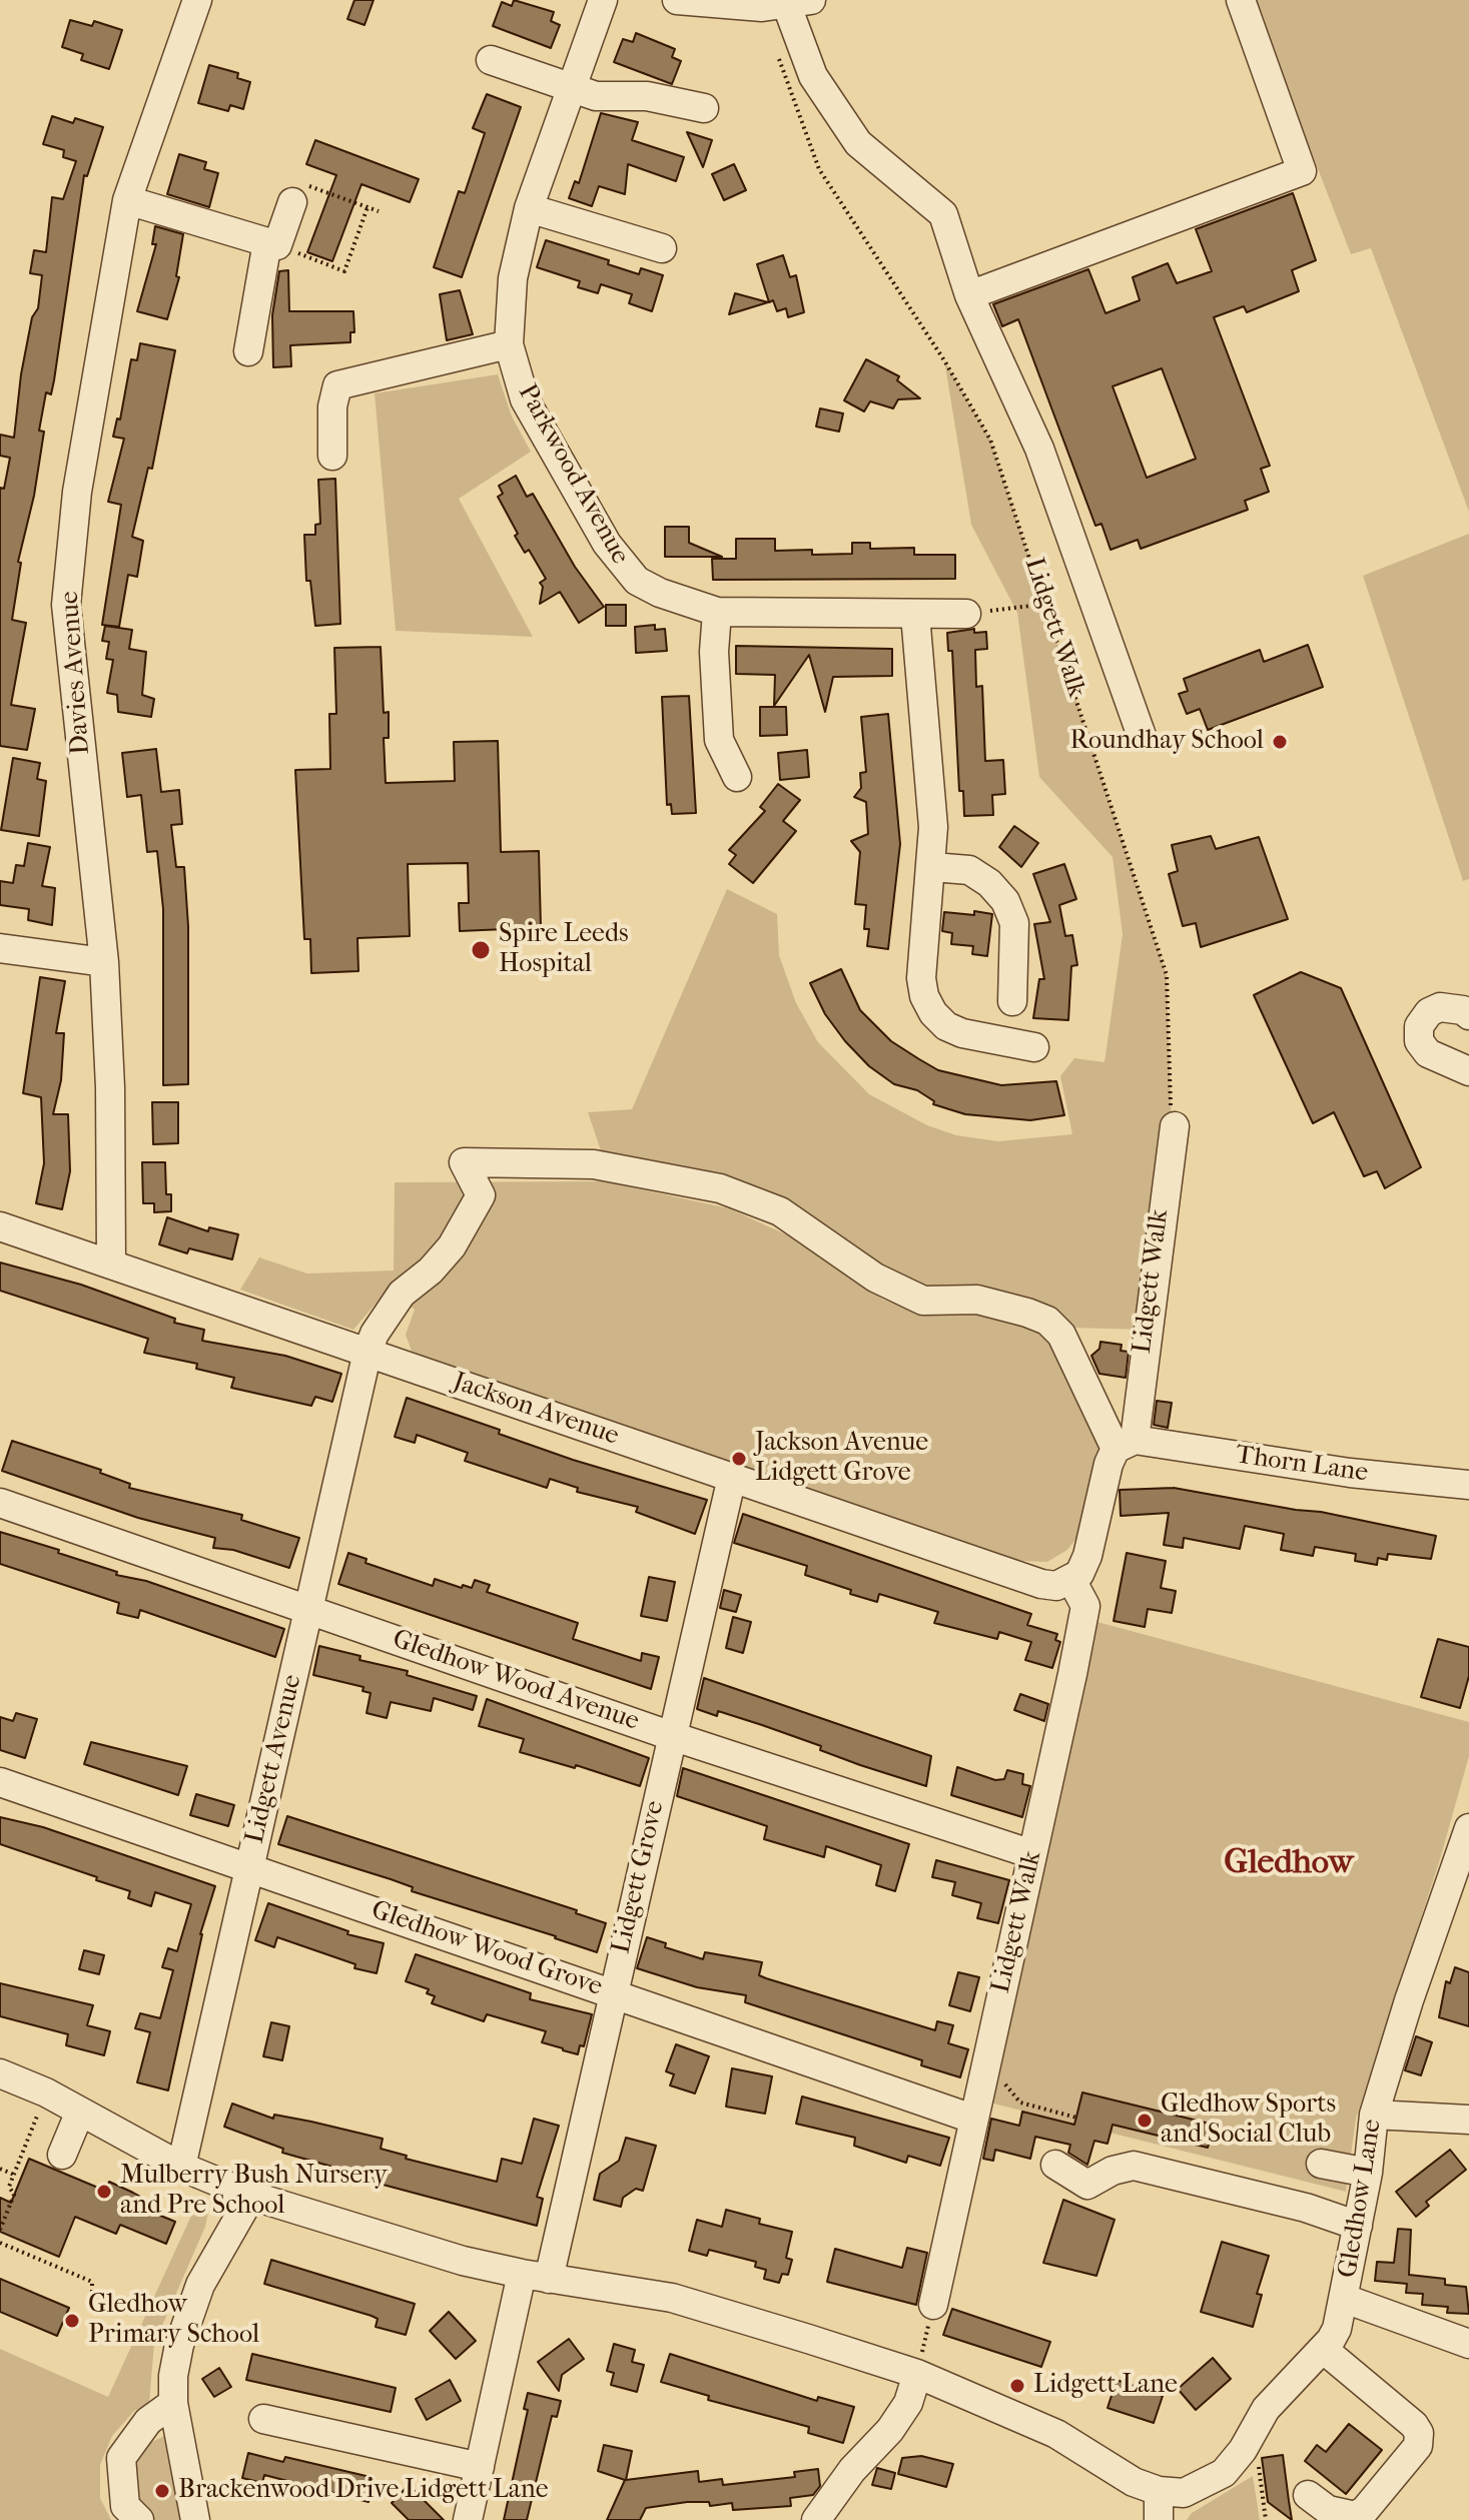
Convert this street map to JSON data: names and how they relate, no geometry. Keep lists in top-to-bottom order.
{
  "streets": {
    "street": [
      "Parkwood Avenue",
      "Lidgett Walk",
      "Davies Avenue",
      "Jackson Avenue",
      "Thorn Lane",
      "Gledhow Wood Avenue",
      "Lidgett Avenue",
      "Lidgett Grove",
      "Gledhow Wood Grove",
      "Gledhow Lane"
    ]
  },
  "crossings": [
    ["Lidgett Walk", "Jackson Avenue"],
    ["Lidgett Walk", "Gledhow Wood Avenue"],
    ["Lidgett Walk", "Gledhow Wood Grove"],
    ["Davies Avenue", "Jackson Avenue"],
    ["Jackson Avenue", "Lidgett Avenue"],
    ["Jackson Avenue", "Lidgett Grove"],
    ["Thorn Lane", "Lidgett Avenue"],
    ["Gledhow Wood Avenue", "Lidgett Avenue"],
    ["Gledhow Wood Avenue", "Lidgett Grove"],
    ["Lidgett Avenue", "Gledhow Wood Grove"],
    ["Lidgett Grove", "Gledhow Wood Grove"]
  ],
  "districts": ["Gledhow"],
  "places": [
    "Roundhay School",
    "Spire Leeds Hospital",
    "Jackson Avenue Lidgett Grove",
    "Gledhow Sports and Social Club",
    "Mulberry Bush Nursery and Pre School",
    "Gledhow Primary School",
    "Lidgett Lane",
    "Brackenwood Drive Lidgett Lane"
  ]
}
